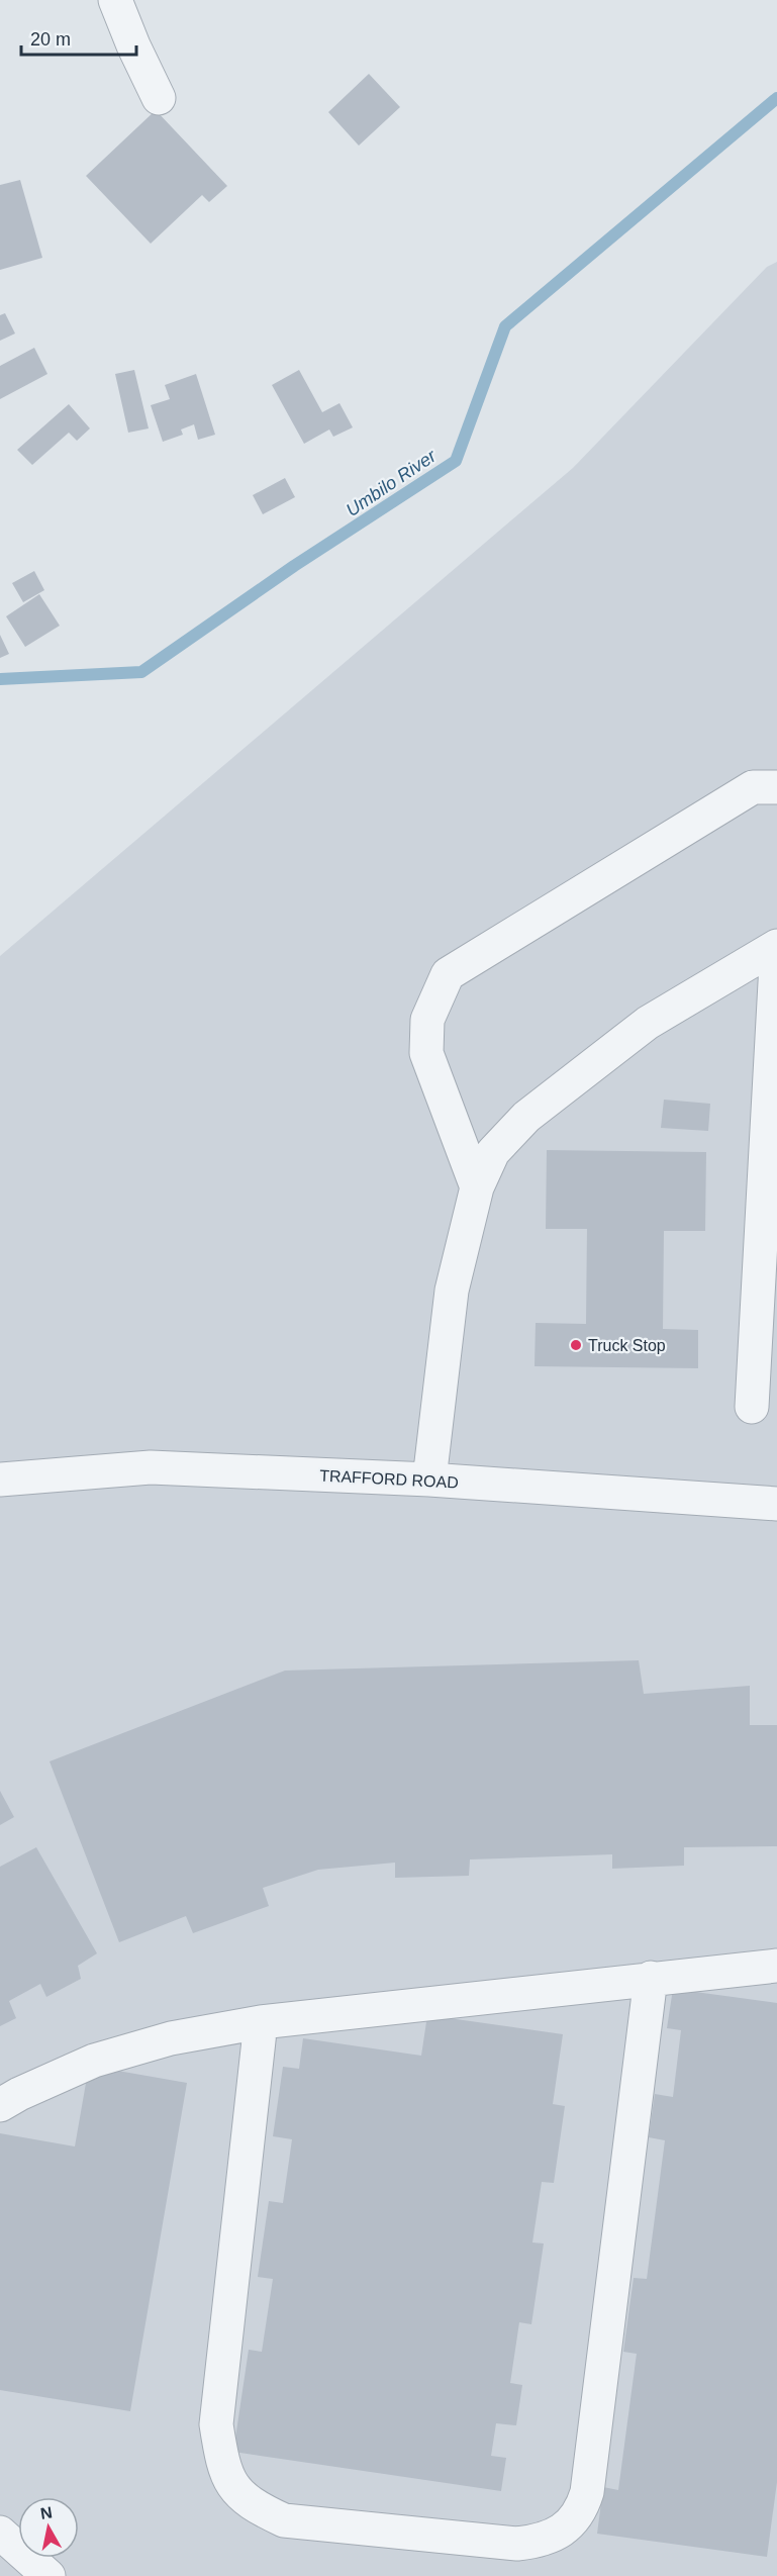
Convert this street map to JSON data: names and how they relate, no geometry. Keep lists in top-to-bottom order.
{
  "streets": {
    "street": ["TRAFFORD ROAD"]
  },
  "water": ["Umbilo River"],
  "places": ["Truck Stop"],
  "scale_bar": "20 m",
  "north": "top"
}
